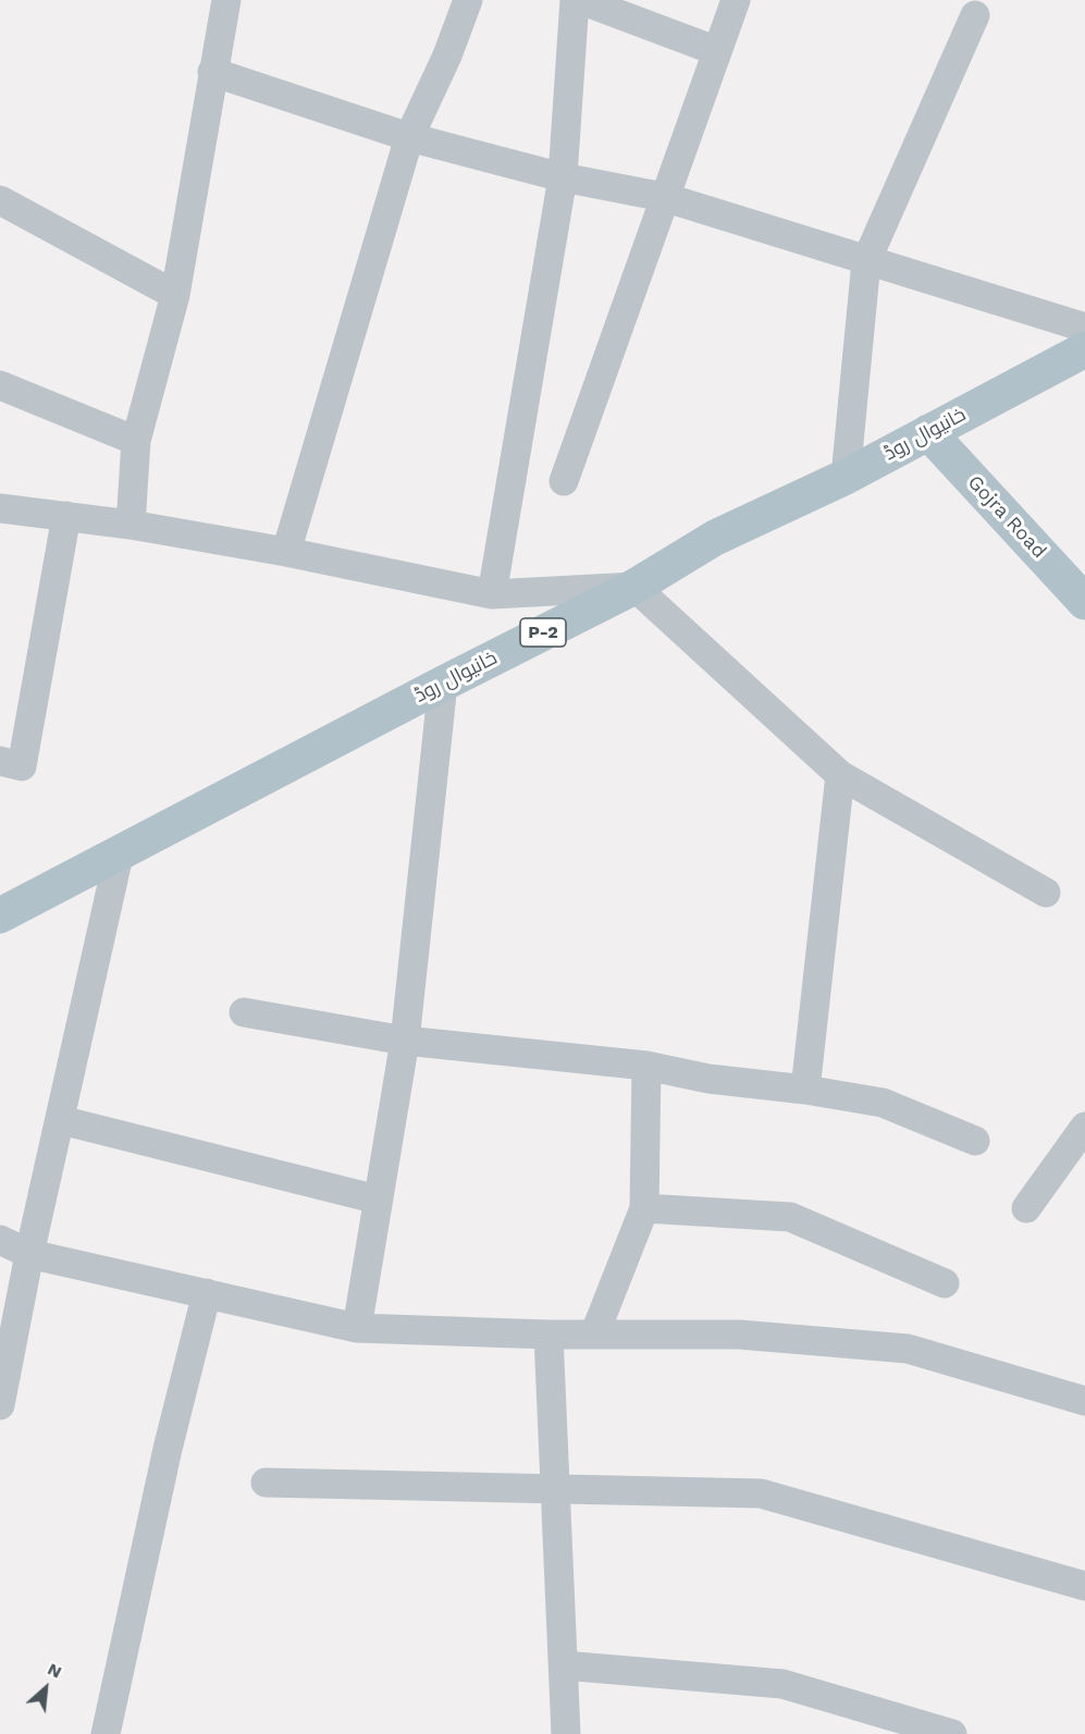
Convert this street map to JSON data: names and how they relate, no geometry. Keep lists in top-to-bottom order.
{
  "streets": {
    "main road": ["خانیوال روڈ", "Gojra Road", "P-2"]
  },
  "crossings": [
    ["خانیوال روڈ", "Gojra Road"]
  ],
  "north": "top right"
}
